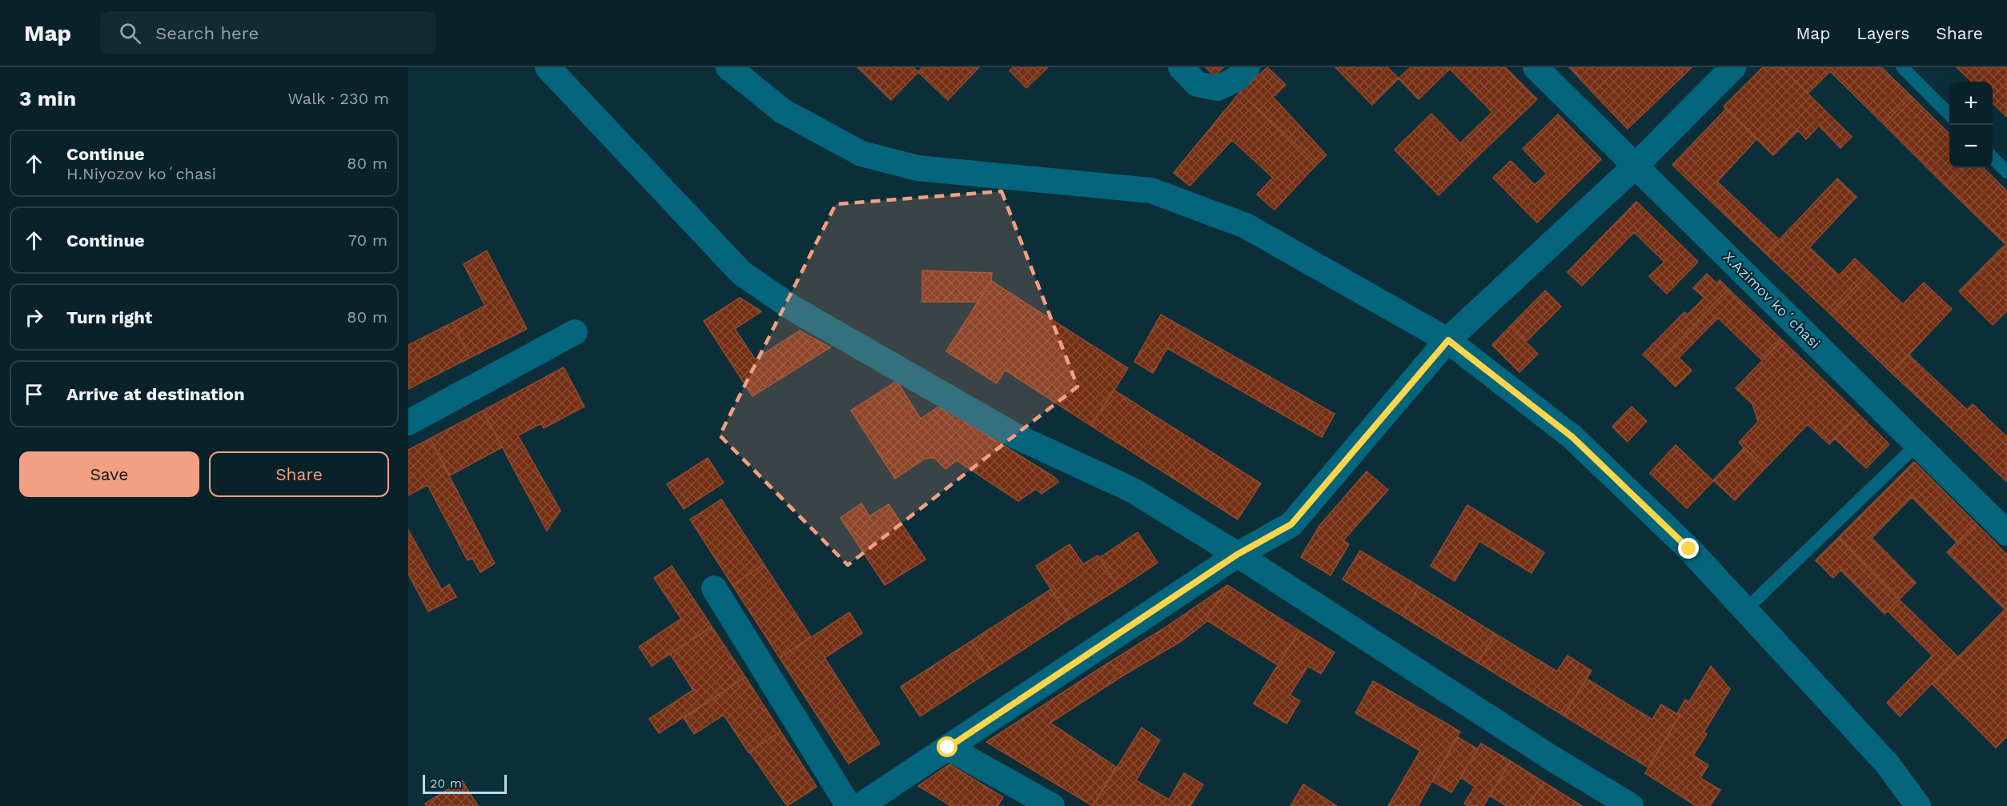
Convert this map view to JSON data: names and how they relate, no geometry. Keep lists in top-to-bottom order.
{
  "streets": {
    "street": ["X.Azimov koʻchasi"]
  },
  "scale_bar": "20 m",
  "page": {
    "header": "Map",
    "search": "Search here",
    "nav": ["Map", "Layers", "Share"],
    "heading": ["3 min", "Walk · 230 m"],
    "map_buttons": ["+", "−"],
    "list": [
      ["Continue", "H.Niyozov koʻchasi", "80 m"],
      ["Continue", "70 m"],
      ["Turn right", "80 m"],
      "Arrive at destination"
    ],
    "buttons": ["Save", "Share"],
    "scale": "20 m"
  }
}
